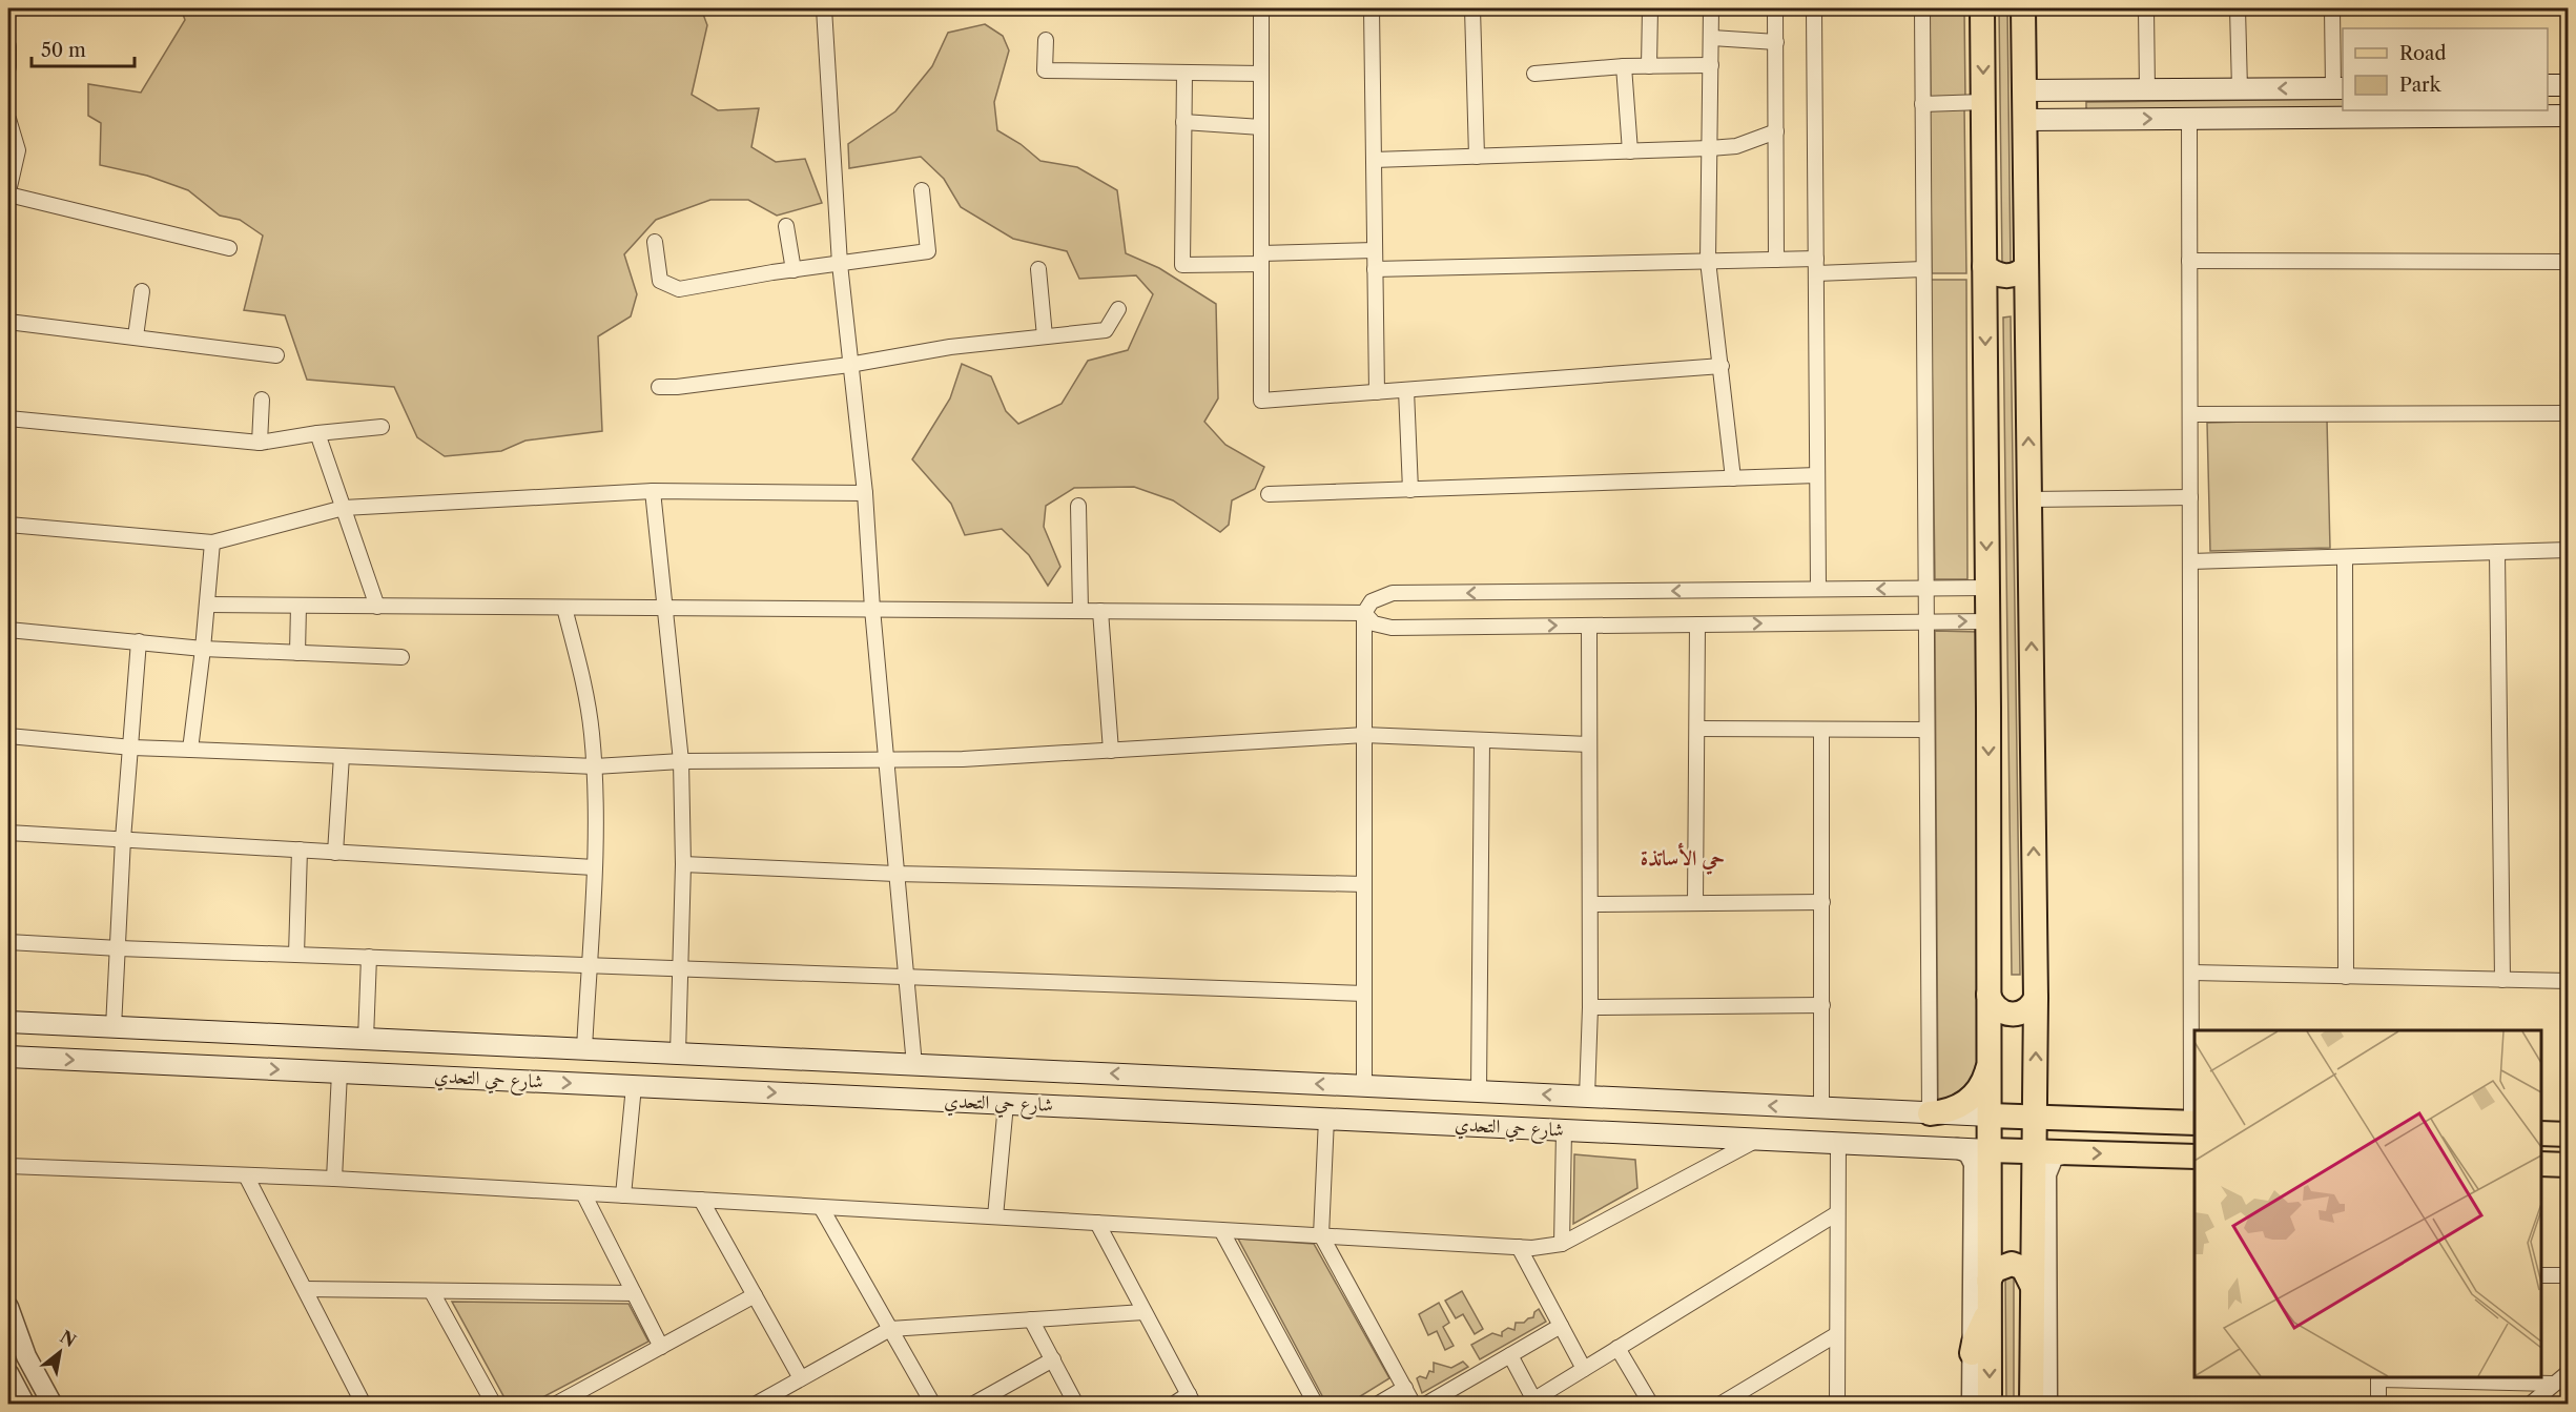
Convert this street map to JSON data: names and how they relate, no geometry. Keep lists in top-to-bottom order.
{
  "streets": {
    "main road": ["شارع حي التحدي"]
  },
  "districts": ["حي الأساتذة"],
  "legend": ["Road", "Park"],
  "scale_bar": "50 m",
  "north": "top right"
}
